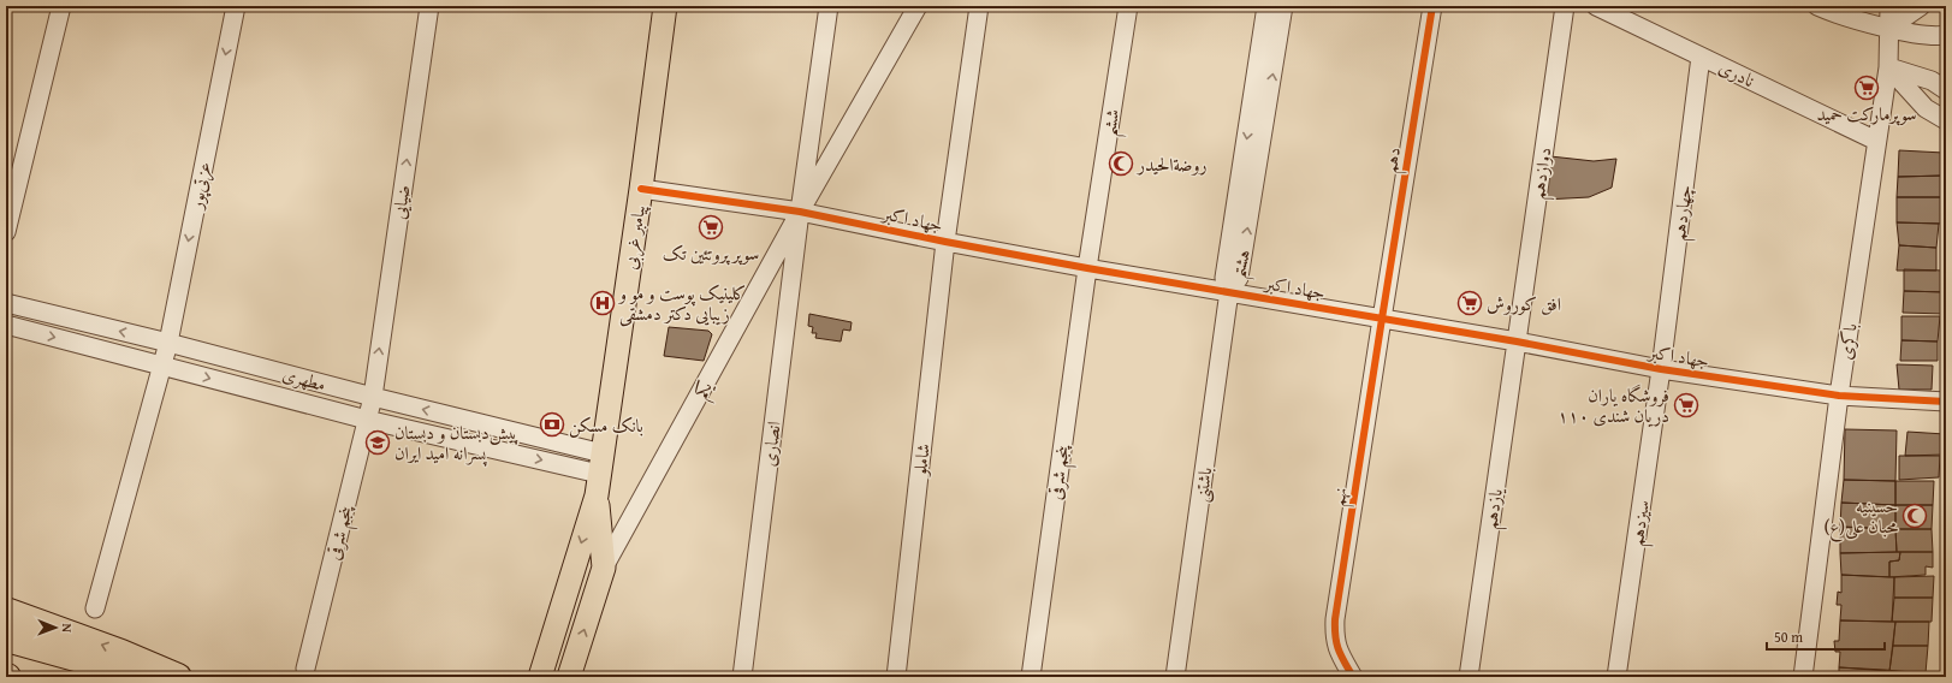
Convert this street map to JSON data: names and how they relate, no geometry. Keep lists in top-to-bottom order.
{
  "streets": {
    "main road": ["پیامبر غربی"],
    "street": [
      "نادری",
      "ششم",
      "دهم",
      "دوازدهم",
      "عزتی‌پور",
      "ضیایی",
      "چهاردهم",
      "جهاد اکبر",
      "هشتم",
      "باکری",
      "مطهری",
      "یکم",
      "انصاری",
      "شاملو",
      "پنجم شرقی",
      "باشتنی",
      "نهم",
      "یازدهم",
      "سیزدهم"
    ]
  },
  "crossings": [
    ["نادری", "چهاردهم"],
    ["نادری", "باکری"],
    ["ششم", "جهاد اکبر"],
    ["ششم", "پنجم شرقی"],
    ["دهم", "جهاد اکبر"],
    ["دهم", "نهم"],
    ["دوازدهم", "جهاد اکبر"],
    ["دوازدهم", "یازدهم"],
    ["عزتی‌پور", "مطهری"],
    ["ضیایی", "مطهری"],
    ["ضیایی", "پنجم شرقی"],
    ["چهاردهم", "جهاد اکبر"],
    ["چهاردهم", "سیزدهم"],
    ["جهاد اکبر", "پیامبر غربی"],
    ["جهاد اکبر", "هشتم"],
    ["جهاد اکبر", "باکری"],
    ["جهاد اکبر", "یکم"],
    ["جهاد اکبر", "انصاری"],
    ["جهاد اکبر", "شاملو"],
    ["جهاد اکبر", "پنجم شرقی"],
    ["جهاد اکبر", "باشتنی"],
    ["جهاد اکبر", "نهم"],
    ["جهاد اکبر", "یازدهم"],
    ["جهاد اکبر", "سیزدهم"],
    ["پیامبر غربی", "مطهری"],
    ["پیامبر غربی", "یکم"],
    ["هشتم", "باشتنی"],
    ["مطهری", "پنجم شرقی"],
    ["یکم", "انصاری"]
  ],
  "one_way": ["عزتی‌پور", "ضیایی"],
  "places": {
    "supermarket": [
      "سوپرمارکت حمید",
      "سوپر پروتئین تک",
      "افق کوروش",
      "فروشگاه یاران دریان شندی ۱۱۰"
    ],
    "mosque": ["روضةالحیدر", "حسینیه محبان علی(ع)"],
    "hospital": ["کلینیک پوست و مو و زیبایی دکتر دمشقی"],
    "bank": ["بانک مسکن"],
    "school or university": ["پیش‌دبستان و دبستان پسرانه امید ایران"]
  },
  "scale_bar": "50 m",
  "north": "right"
}
